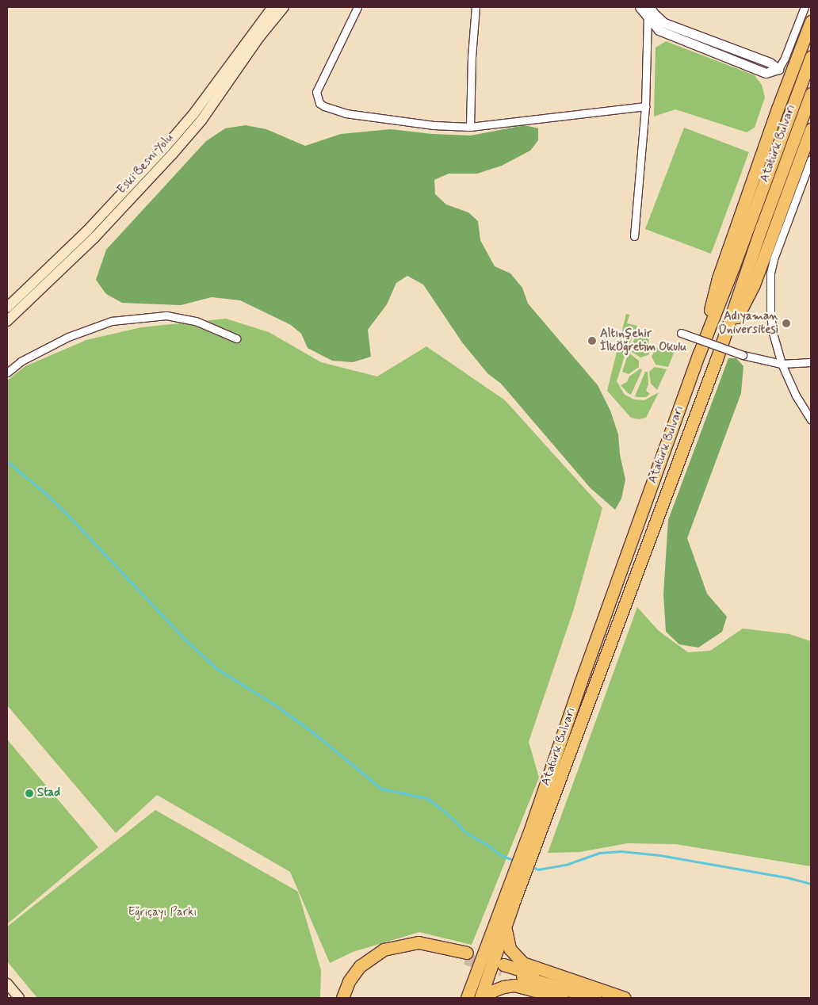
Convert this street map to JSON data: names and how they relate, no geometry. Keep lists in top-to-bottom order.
{
  "streets": {
    "highway": ["Atatürk Bulvarı"],
    "main road": ["Eski Besni Yolu"]
  },
  "parks": ["Eğriçayı Parkı"],
  "places": ["Adıyaman Üniversitesi", "Altınşehir İlkÖğretim Okulu", "Stad"]
}
